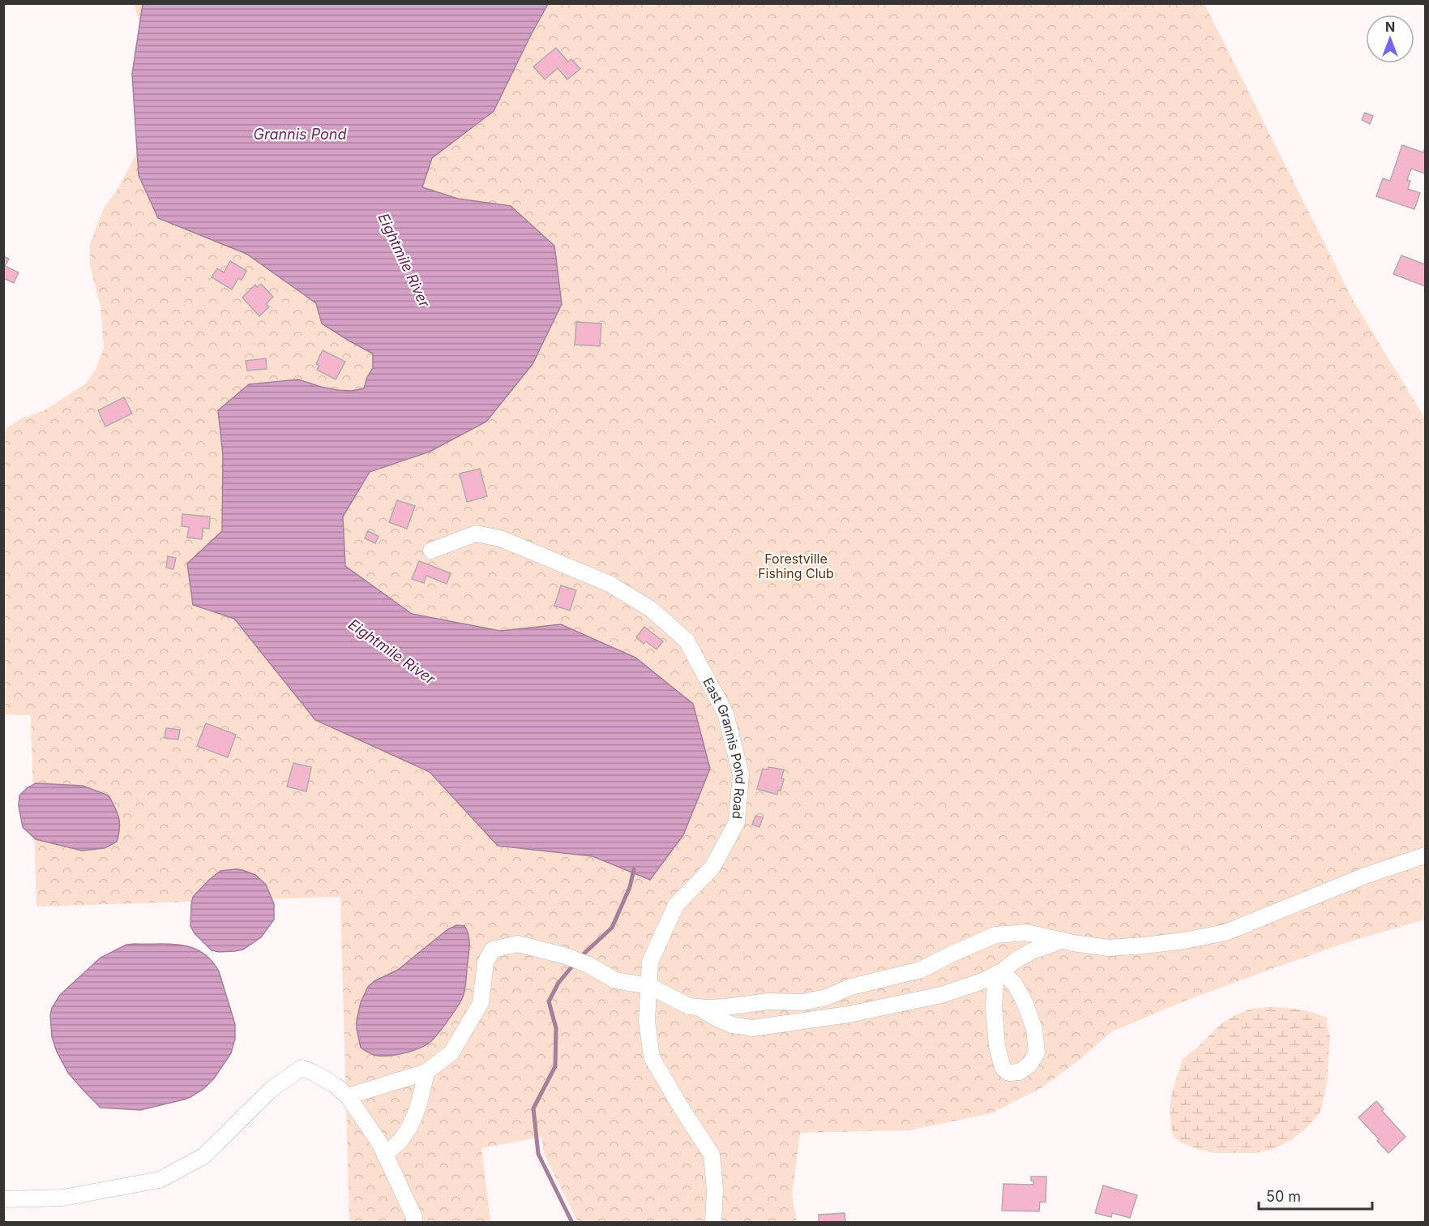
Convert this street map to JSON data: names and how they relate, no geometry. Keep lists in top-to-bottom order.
{
  "streets": {
    "street": ["East Grannis Pond Road"]
  },
  "water": ["Grannis Pond", "Eightmile River"],
  "parks": ["Forestville Fishing Club"],
  "scale_bar": "50 m",
  "north": "top"
}
